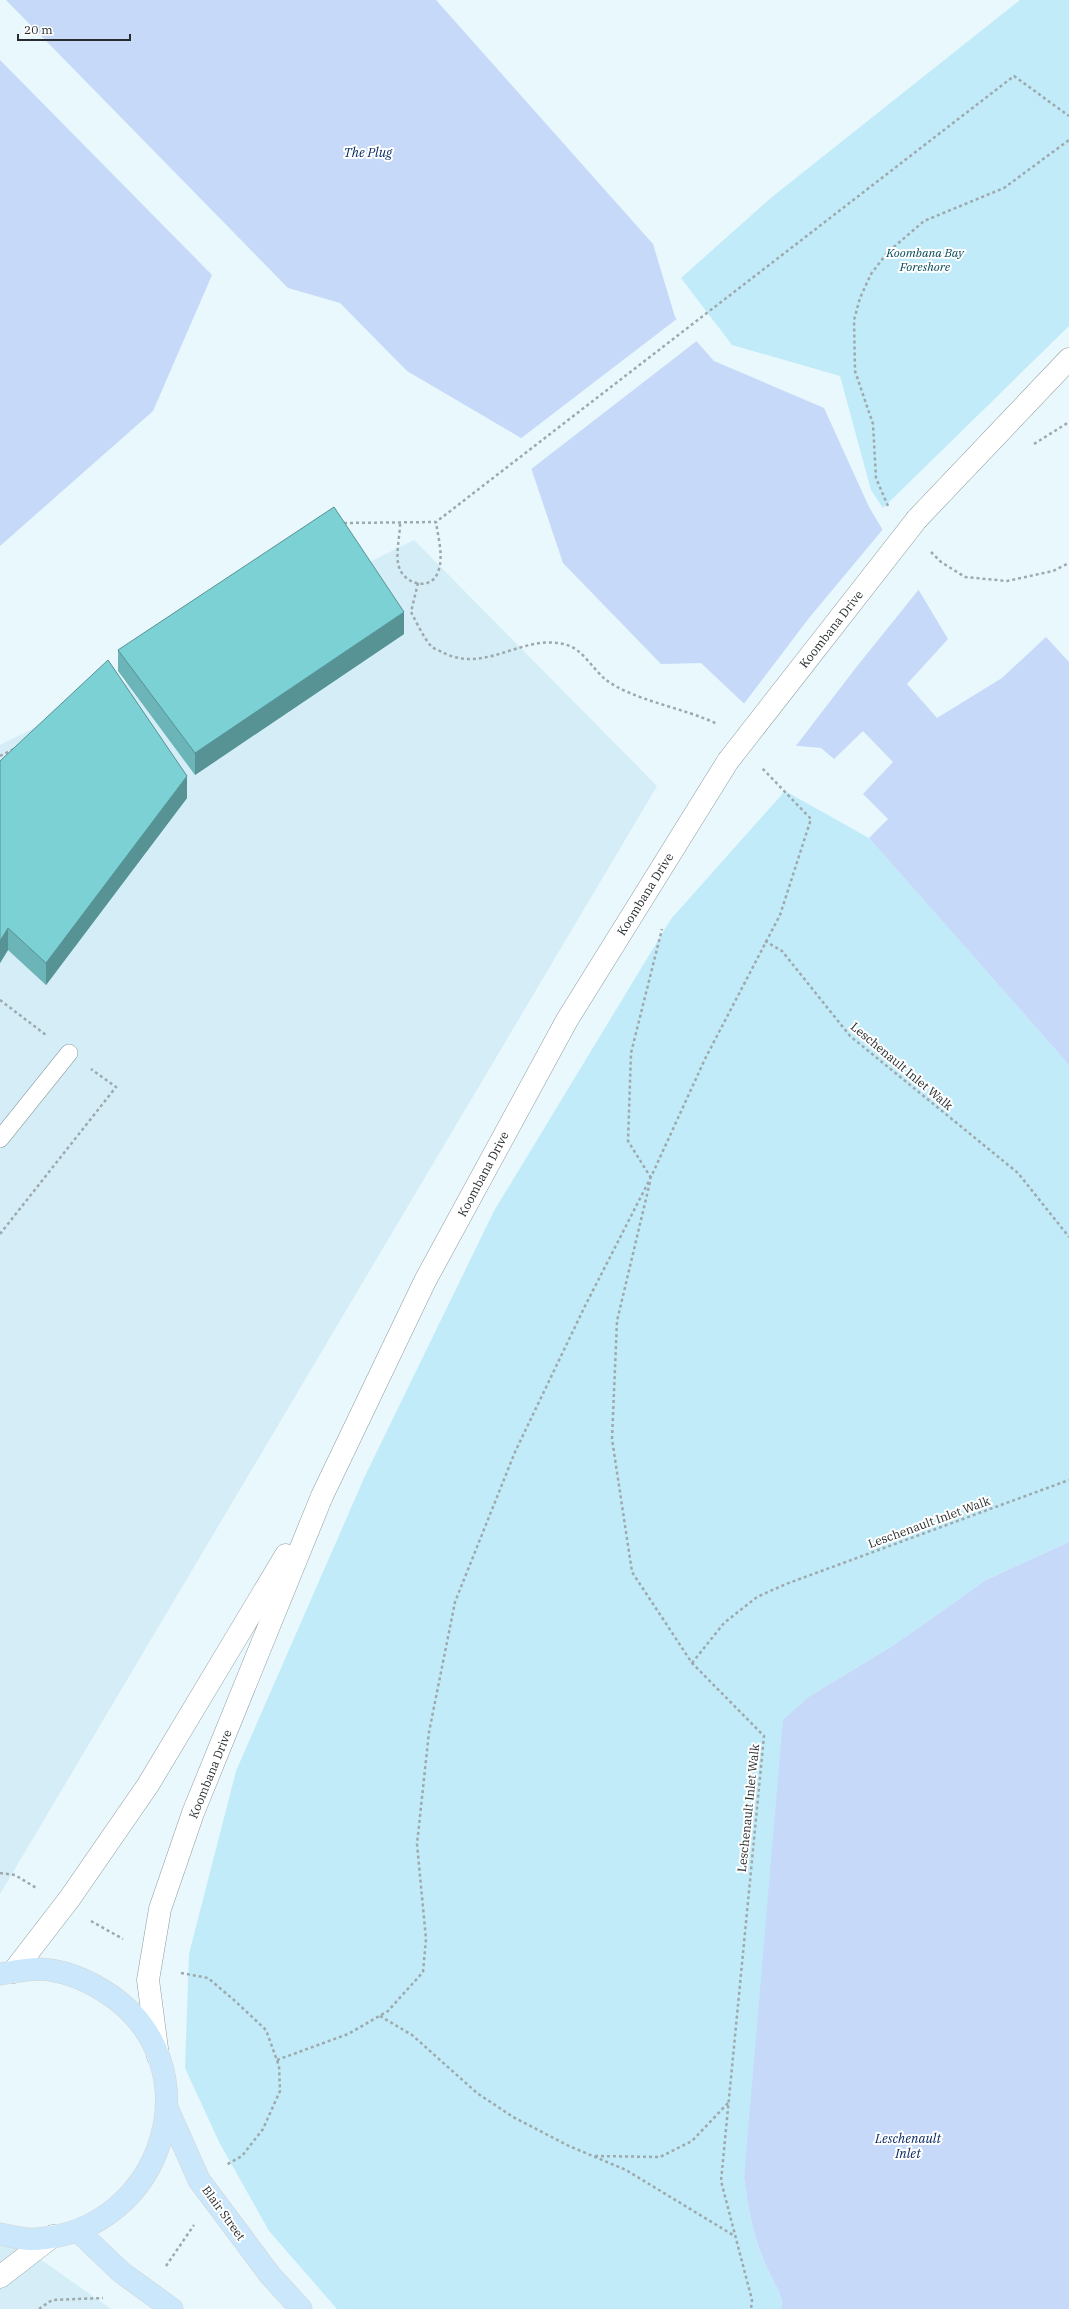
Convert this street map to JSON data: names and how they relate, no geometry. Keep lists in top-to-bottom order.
{
  "streets": {
    "main road": ["Koombana Drive", "Blair Street"],
    "path": ["Leschenault Inlet Walk"]
  },
  "water": ["The Plug", "Leschenault Inlet"],
  "parks": ["Koombana Bay Foreshore"],
  "scale_bar": "20 m"
}
